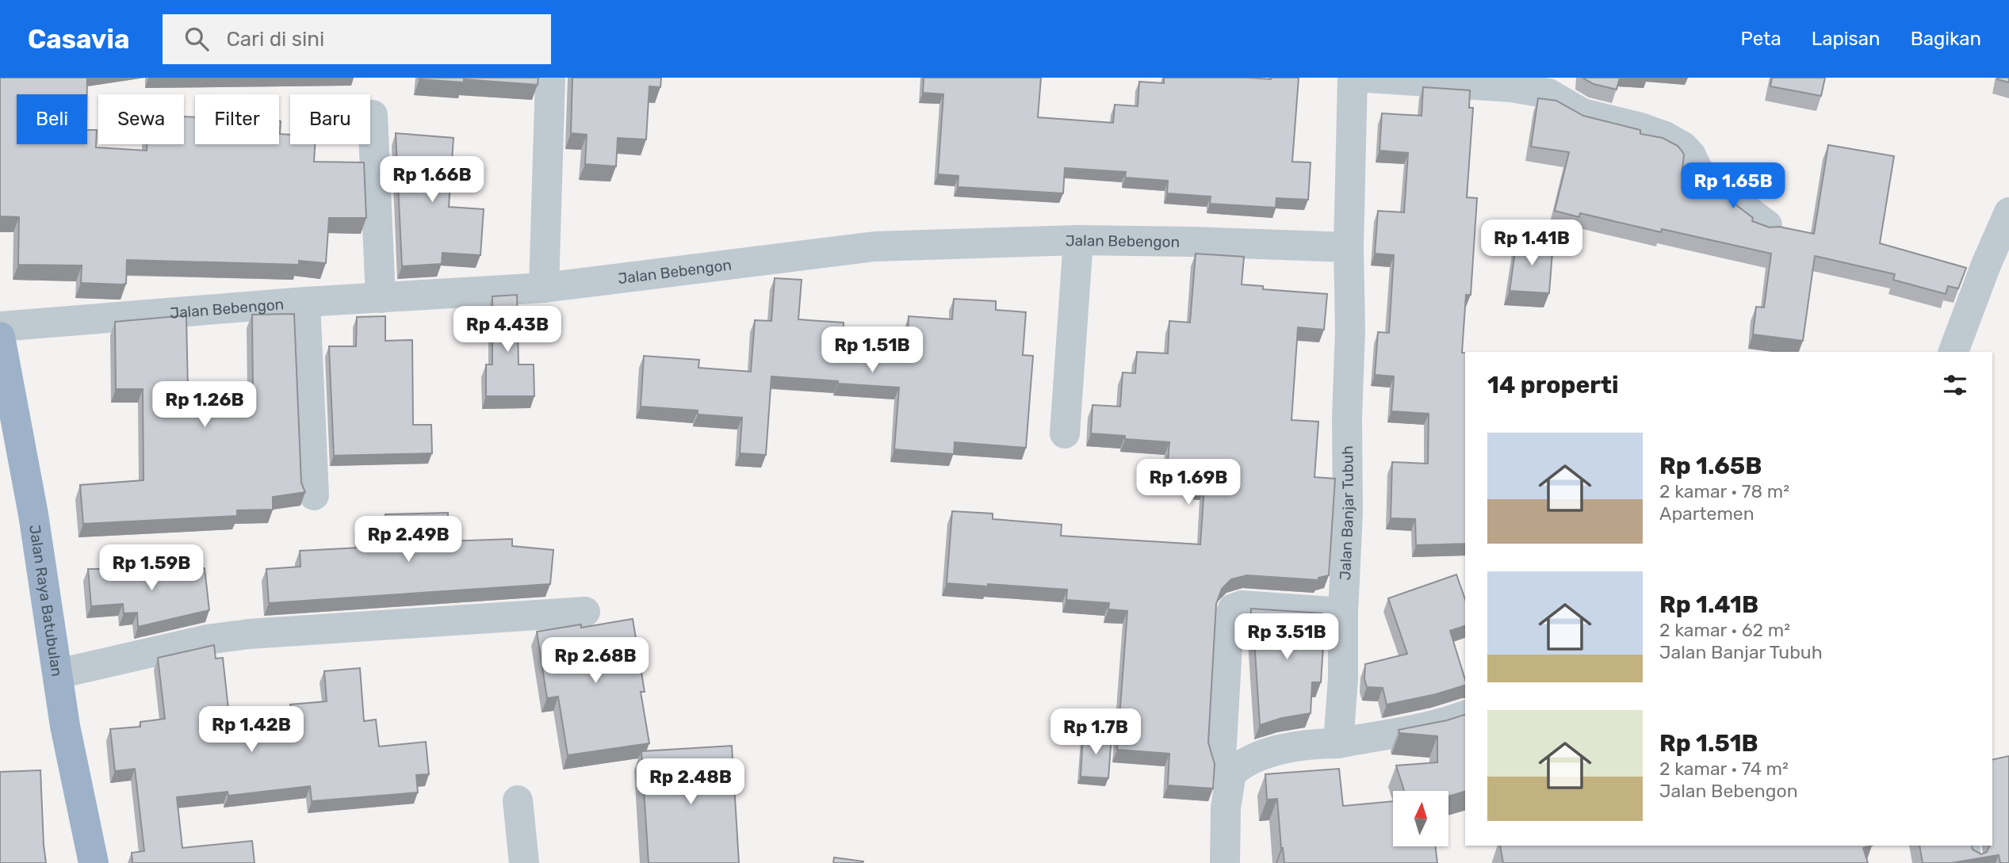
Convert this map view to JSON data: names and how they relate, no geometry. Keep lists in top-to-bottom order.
{
  "streets": {
    "highway": ["Jalan Raya Batubulan"],
    "street": ["Jalan Bebengon", "Jalan Banjar Tubuh"]
  },
  "crossings": [
    ["Jalan Bebengon", "Jalan Banjar Tubuh"]
  ],
  "north": "top",
  "page": {
    "header": "Casavia",
    "search": "Cari di sini",
    "nav": ["Peta", "Lapisan", "Bagikan"],
    "chip": [
      "Beli",
      "Sewa",
      "Filter",
      "Baru"
    ],
    "price": [
      "Rp 1.66B",
      "Rp 1.65B",
      "Rp 1.41B",
      "Rp 4.43B",
      "Rp 1.51B",
      "Rp 1.26B",
      "Rp 1.69B",
      "Rp 2.49B",
      "Rp 1.59B",
      "Rp 3.51B",
      "Rp 2.68B",
      "Rp 1.42B",
      "Rp 1.7B",
      "Rp 2.48B"
    ],
    "heading": "14 properti",
    "list": [
      {
        "name": "Rp 1.65B",
        "note": "2 kamar · 78 m² · Apartemen"
      },
      {
        "name": "Rp 1.41B",
        "note": "2 kamar · 62 m² · Jalan Banjar Tubuh"
      },
      {
        "name": "Rp 1.51B",
        "note": "2 kamar · 74 m² · Jalan Bebengon"
      }
    ]
  }
}
